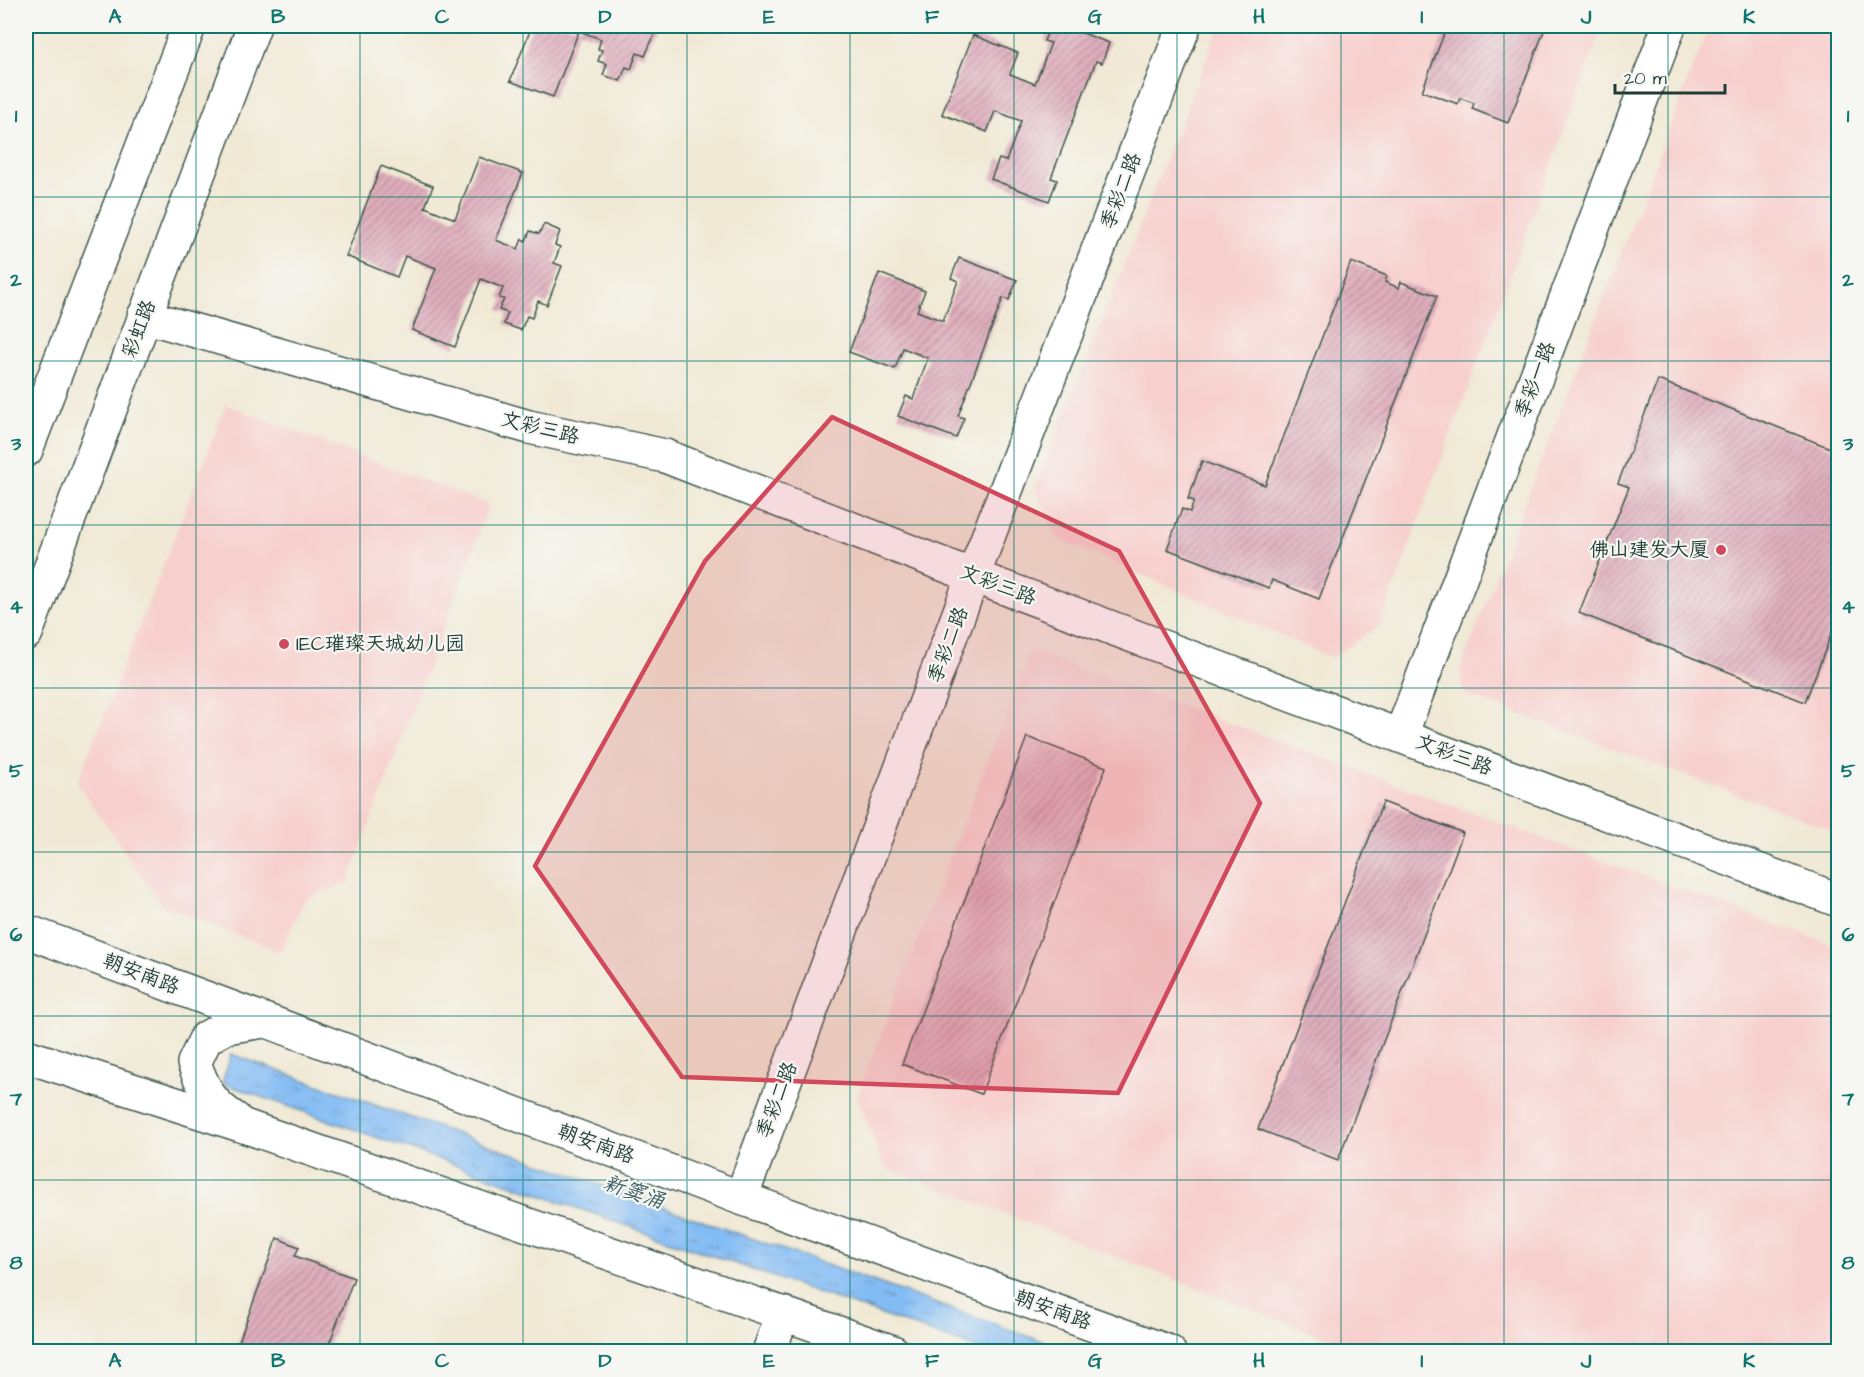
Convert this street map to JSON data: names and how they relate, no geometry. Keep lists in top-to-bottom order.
{
  "streets": {
    "street": [
      "季彩二路",
      "彩虹路",
      "季彩一路",
      "文彩三路",
      "朝安南路"
    ]
  },
  "crossings": [
    ["季彩二路", "文彩三路"],
    ["季彩二路", "朝安南路"],
    ["彩虹路", "文彩三路"],
    ["季彩一路", "文彩三路"]
  ],
  "water": ["新窦涌"],
  "places": ["佛山建发大厦", "IEC璀璨天城幼儿园"],
  "scale_bar": "20 m",
  "grid": {
    "columns": [
      "A",
      "B",
      "C",
      "D",
      "E",
      "F",
      "G",
      "H",
      "I",
      "J",
      "K"
    ],
    "rows": [
      "1",
      "2",
      "3",
      "4",
      "5",
      "6",
      "7",
      "8"
    ]
  }
}
